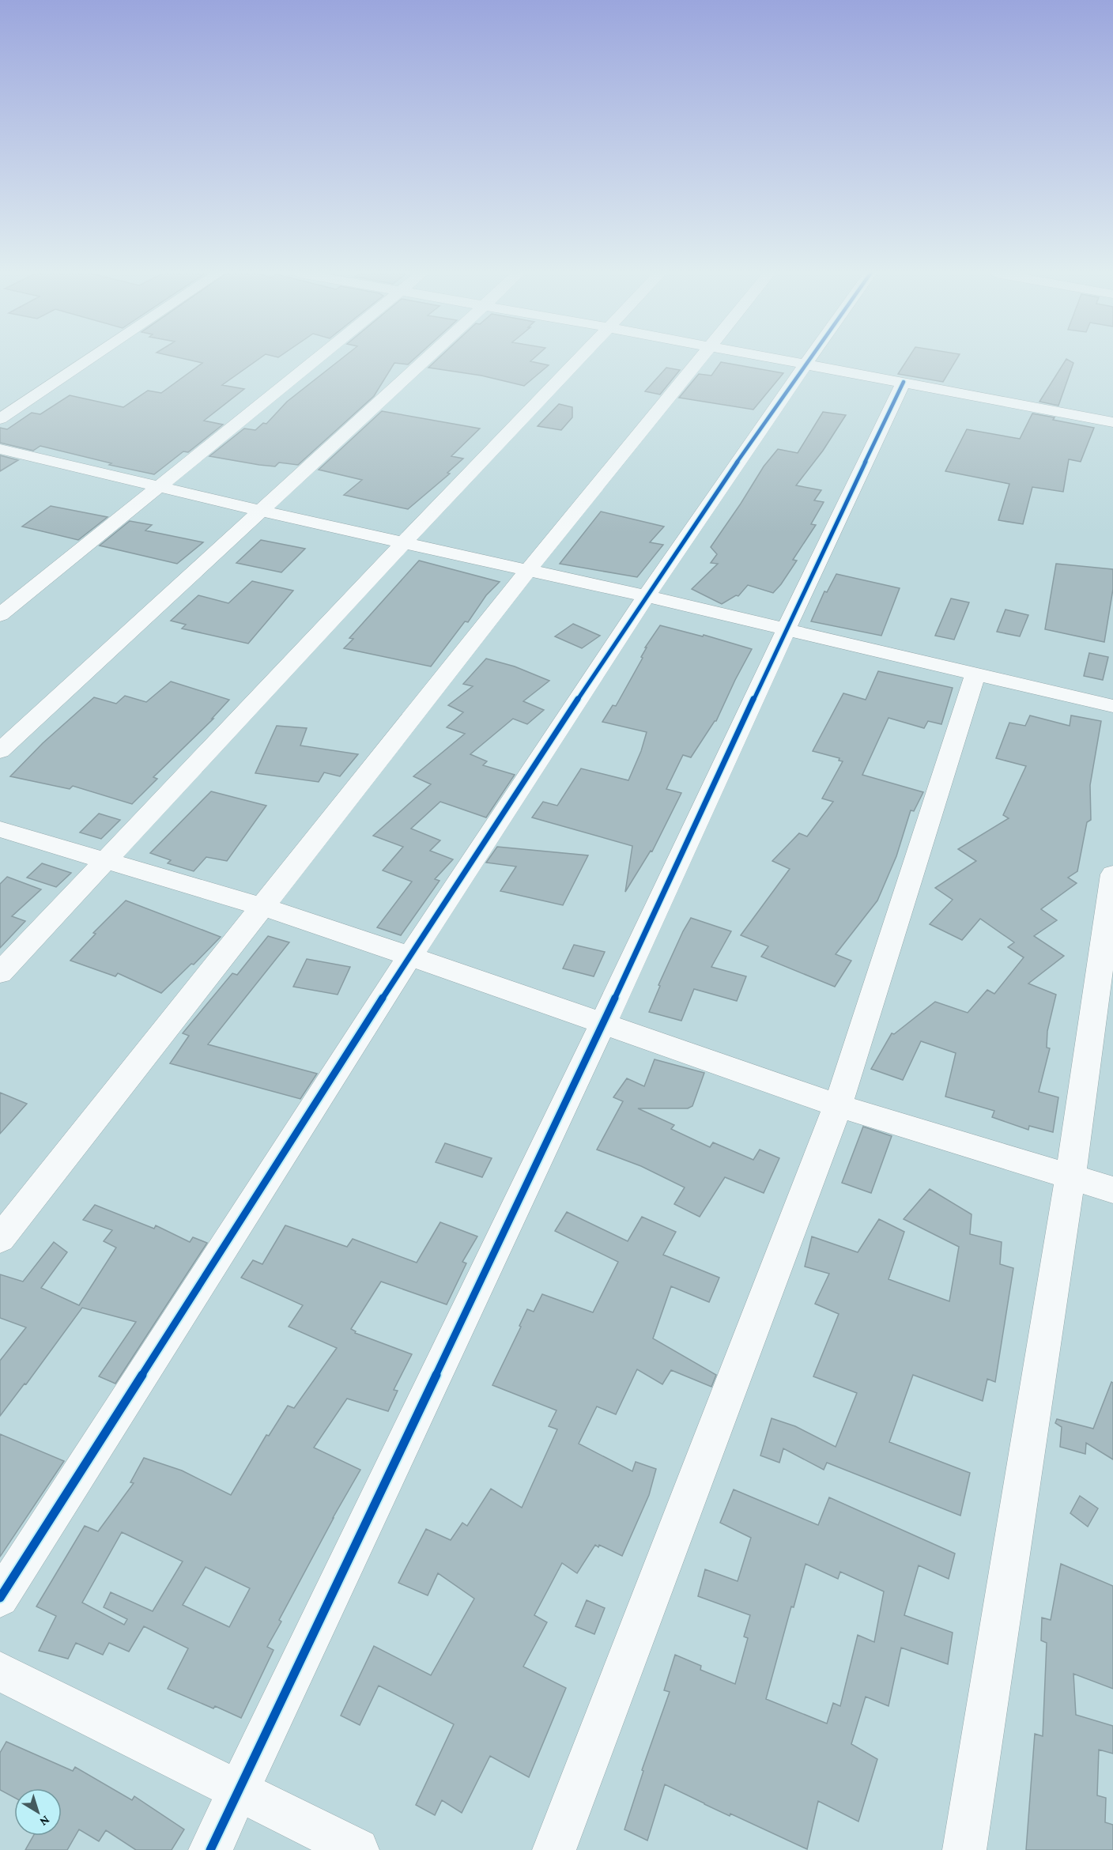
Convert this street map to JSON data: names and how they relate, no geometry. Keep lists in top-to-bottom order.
{
  "north": "bottom right"
}
